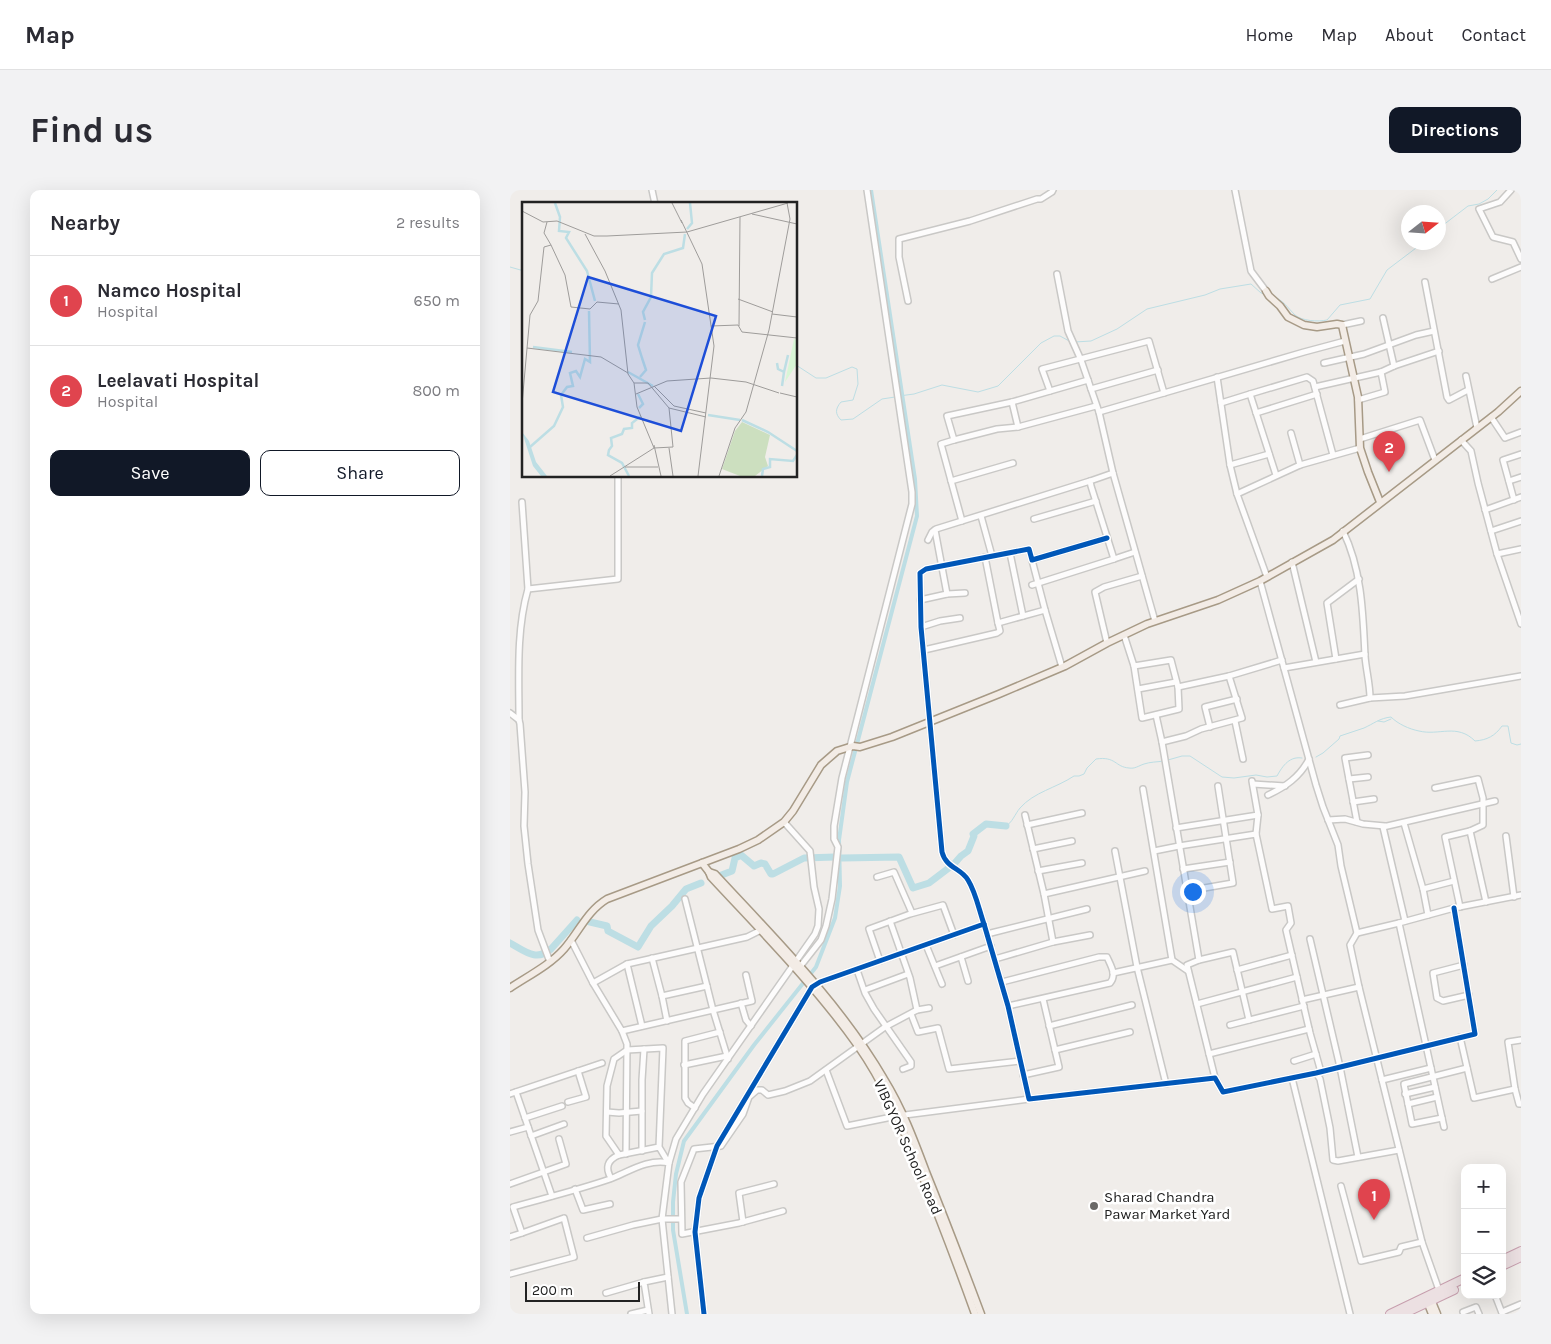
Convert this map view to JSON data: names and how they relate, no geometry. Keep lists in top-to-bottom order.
{
  "streets": {
    "main road": ["VIBGYOR School Road"]
  },
  "places": ["Sharad Chandra Pawar Market Yard"],
  "scale_bar": "200 m",
  "north": "right",
  "page": {
    "header": "Map",
    "nav": [
      "Home",
      "Map",
      "About",
      "Contact"
    ],
    "buttons": [
      "Directions",
      ["Save", "Share"]
    ],
    "title": "Find us",
    "heading": ["Nearby", "2 results"],
    "list": [
      {
        "mark": "1",
        "name": "Namco Hospital",
        "note": "Hospital",
        "value": "650 m"
      },
      {
        "mark": "2",
        "name": "Leelavati Hospital",
        "note": "Hospital",
        "value": "800 m"
      }
    ],
    "pins": ["2", "1"],
    "map_buttons": ["+", "−"],
    "scale": "200 m"
  }
}
